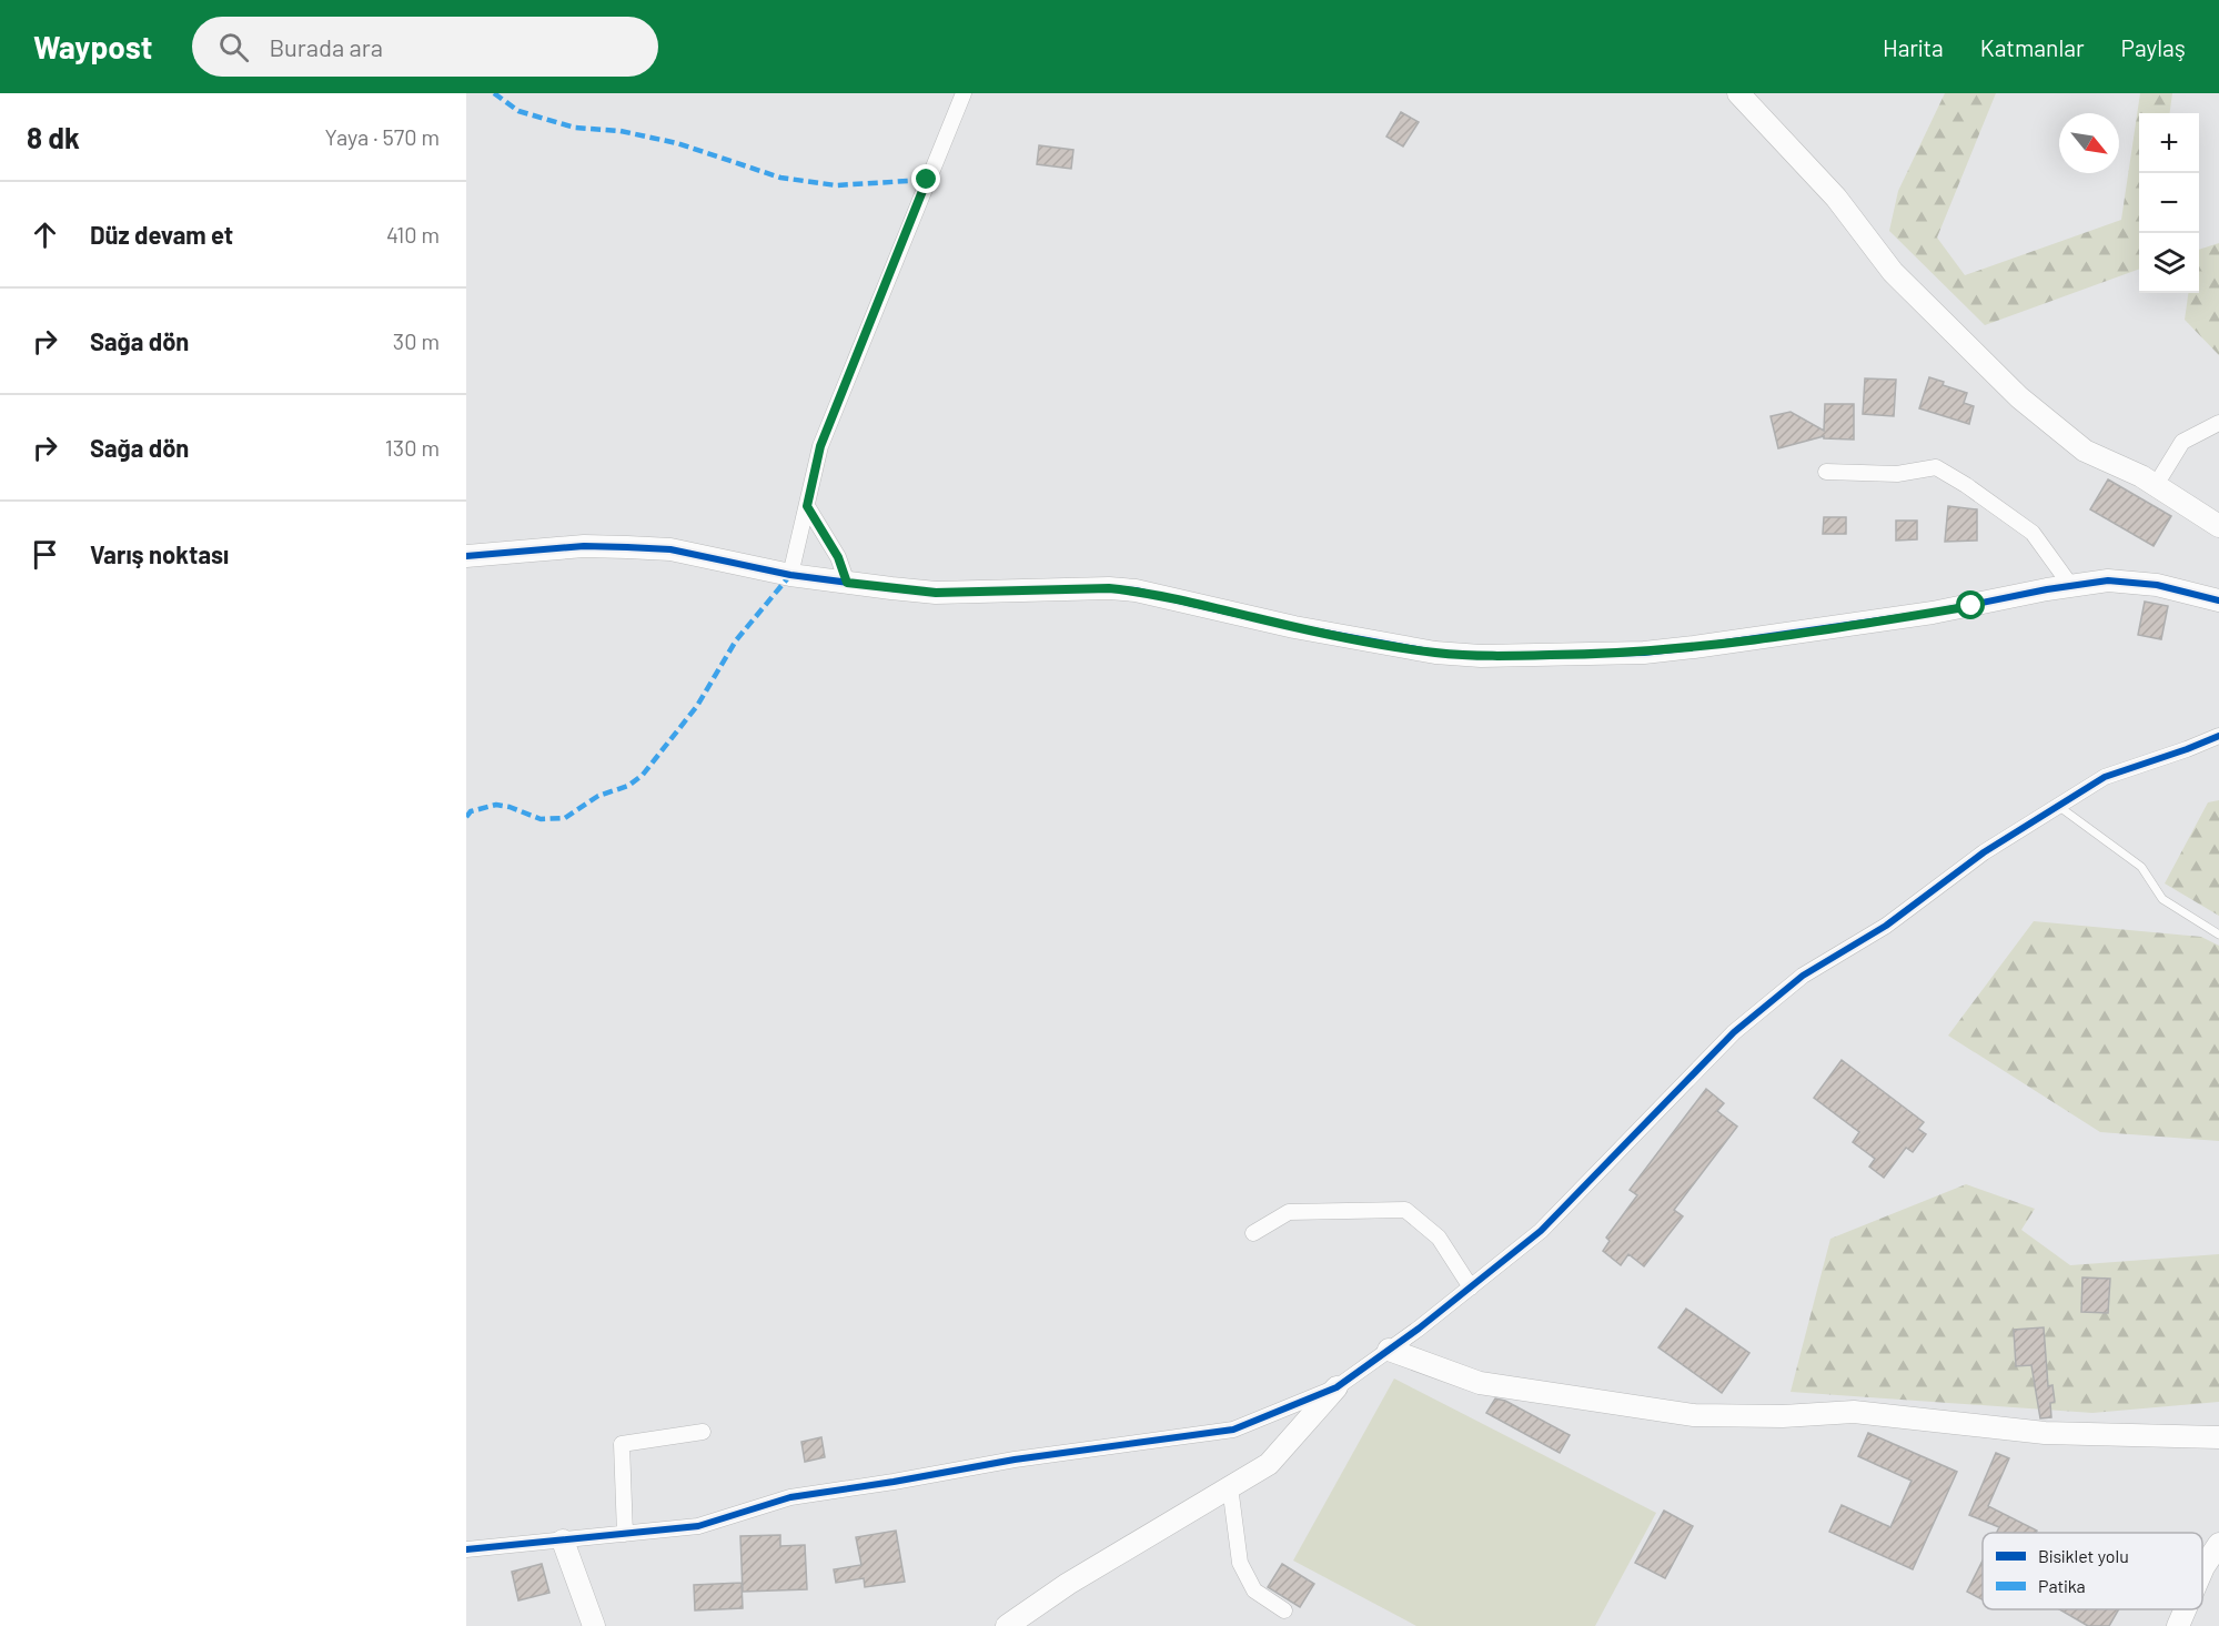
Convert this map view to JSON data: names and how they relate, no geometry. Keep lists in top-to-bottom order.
{
  "legend": ["Bisiklet yolu", "Patika"],
  "north": "bottom right",
  "page": {
    "header": "Waypost",
    "search": "Burada ara",
    "nav": ["Harita", "Katmanlar", "Paylaş"],
    "heading": ["8 dk", "Yaya · 570 m"],
    "map_buttons": ["+", "−"],
    "list": [
      ["Düz devam et", "410 m"],
      ["Sağa dön", "30 m"],
      ["Sağa dön", "130 m"],
      "Varış noktası"
    ]
  }
}
